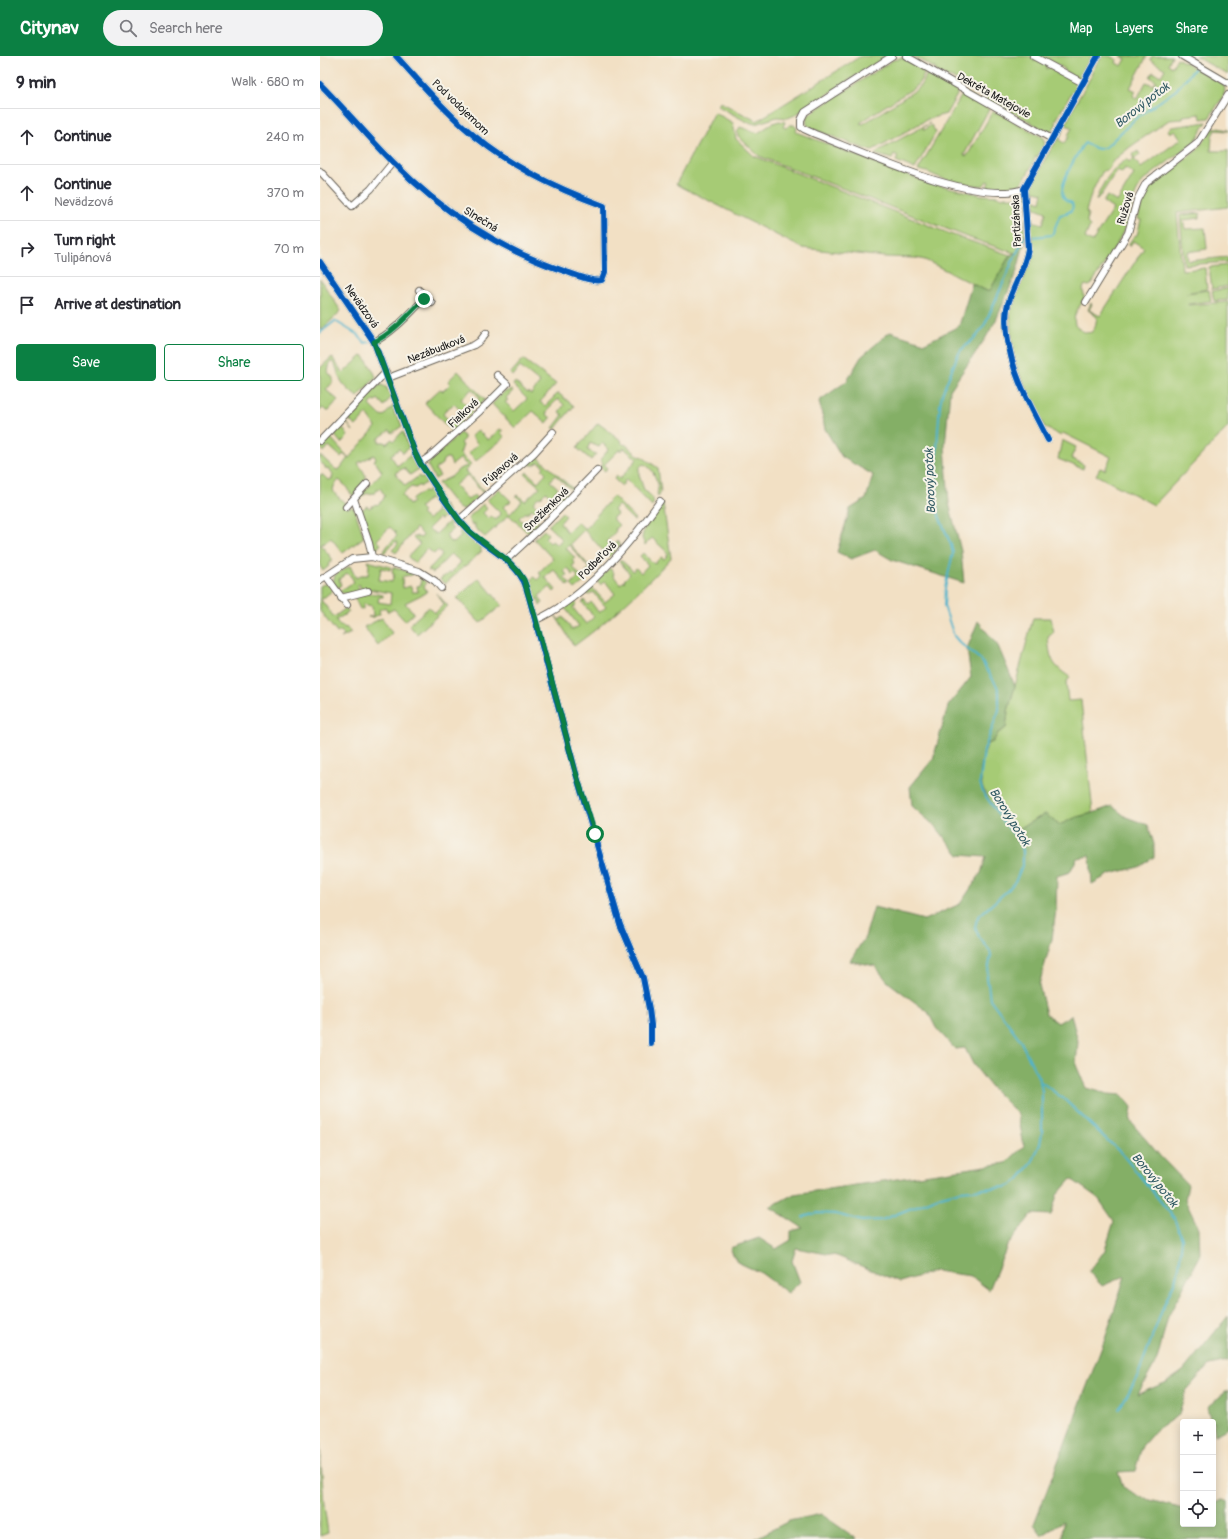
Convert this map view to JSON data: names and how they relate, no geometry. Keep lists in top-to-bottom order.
{
  "streets": {
    "street": [
      "Dekréta Matejovie",
      "Pod vodojemom",
      "Ružová",
      "Slnečná",
      "Partizánska",
      "Nevädzová",
      "Nezábudková",
      "Fialková",
      "Púpavová",
      "Snežienková",
      "Podbeľová"
    ]
  },
  "crossings": [
    ["Dekréta Matejovie", "Partizánska"],
    ["Pod vodojemom", "Slnečná"],
    ["Nevädzová", "Nezábudková"],
    ["Nevädzová", "Fialková"],
    ["Nevädzová", "Púpavová"],
    ["Nevädzová", "Snežienková"],
    ["Nevädzová", "Podbeľová"]
  ],
  "water": ["Borový potok"],
  "page": {
    "header": "Citynav",
    "search": "Search here",
    "nav": ["Map", "Layers", "Share"],
    "heading": ["9 min", "Walk · 680 m"],
    "list": [
      ["Continue", "240 m"],
      ["Continue", "Nevädzová", "370 m"],
      ["Turn right", "Tulipánová", "70 m"],
      "Arrive at destination"
    ],
    "buttons": ["Save", "Share"],
    "map_buttons": ["+", "−"]
  }
}
